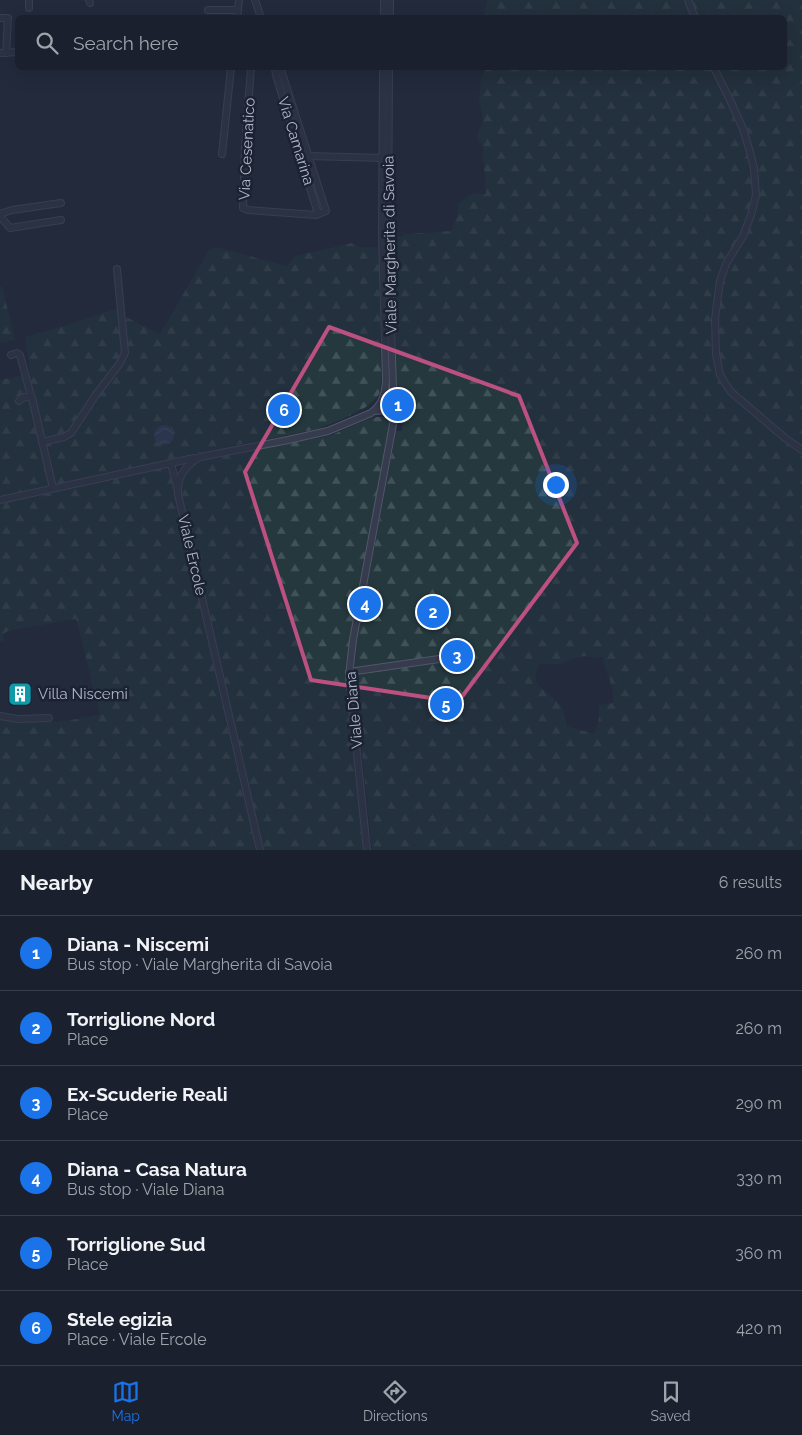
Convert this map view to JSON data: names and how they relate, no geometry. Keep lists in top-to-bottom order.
{
  "streets": {
    "street": [
      "Via Camarina",
      "Via Cesenatico",
      "Viale Margherita di Savoia",
      "Viale Ercole",
      "Viale Diana"
    ]
  },
  "crossings": [
    ["Via Camarina", "Via Cesenatico"],
    ["Viale Margherita di Savoia", "Viale Diana"]
  ],
  "places": {
    "building": ["Villa Niscemi"]
  },
  "page": {
    "search": "Search here",
    "pins": [
      "1",
      "6",
      "4",
      "2",
      "3",
      "5"
    ],
    "heading": ["Nearby", "6 results"],
    "list": [
      {
        "mark": "1",
        "name": "Diana - Niscemi",
        "note": "Bus stop · Viale Margherita di Savoia",
        "value": "260 m"
      },
      {
        "mark": "2",
        "name": "Torriglione Nord",
        "note": "Place",
        "value": "260 m"
      },
      {
        "mark": "3",
        "name": "Ex-Scuderie Reali",
        "note": "Place",
        "value": "290 m"
      },
      {
        "mark": "4",
        "name": "Diana - Casa Natura",
        "note": "Bus stop · Viale Diana",
        "value": "330 m"
      },
      {
        "mark": "5",
        "name": "Torriglione Sud",
        "note": "Place",
        "value": "360 m"
      },
      {
        "mark": "6",
        "name": "Stele egizia",
        "note": "Place · Viale Ercole",
        "value": "420 m"
      }
    ],
    "nav": ["Map", "Directions", "Saved"]
  }
}
